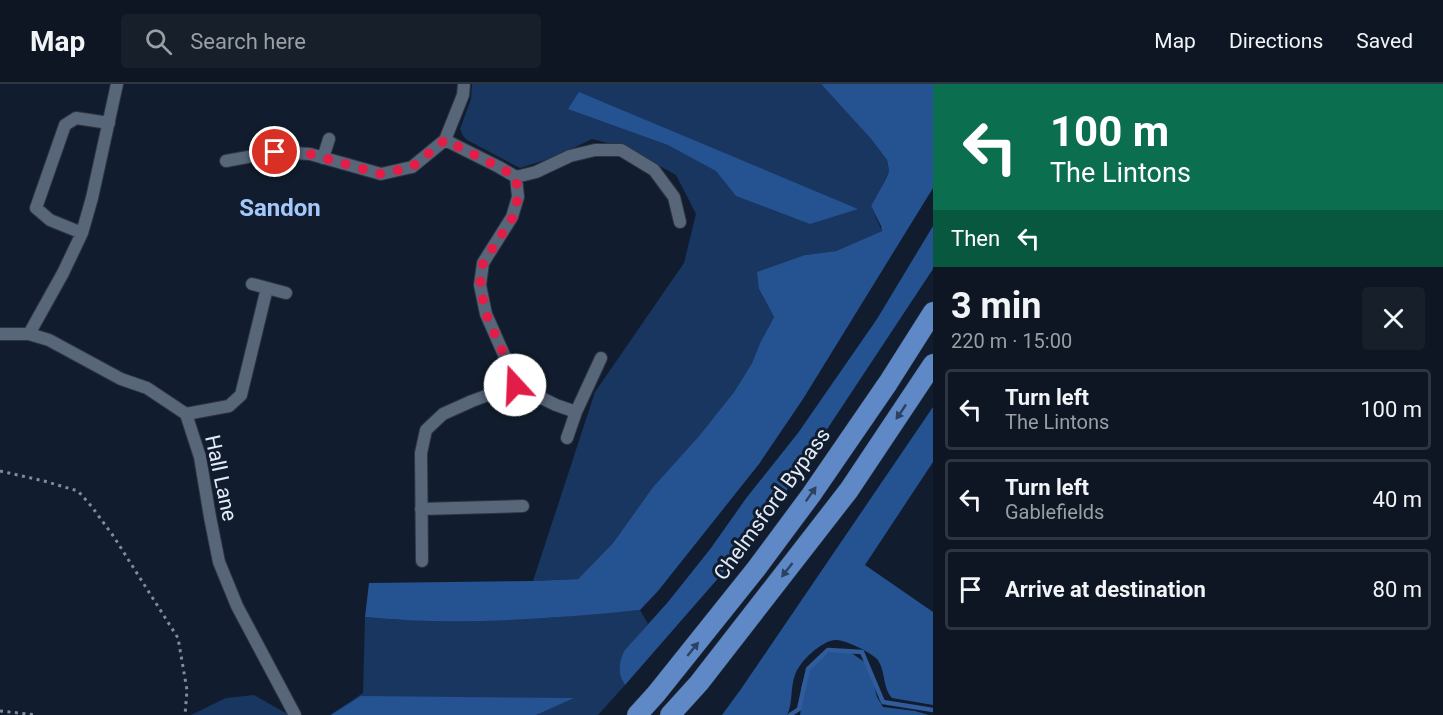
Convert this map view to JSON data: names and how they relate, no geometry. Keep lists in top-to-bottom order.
{
  "streets": {
    "highway": ["Chelmsford Bypass"],
    "street": ["Hall Lane"]
  },
  "districts": ["Sandon"],
  "page": {
    "header": "Map",
    "search": "Search here",
    "nav": ["Map", "Directions", "Saved"],
    "turn": ["100 m", "The Lintons"],
    "then": "Then",
    "heading": ["3 min", "220 m · 15:00"],
    "list": [
      {
        "name": "Turn left",
        "note": "The Lintons",
        "value": "100 m"
      },
      {
        "name": "Turn left",
        "note": "Gablefields",
        "value": "40 m"
      },
      {
        "name": "Arrive at destination",
        "value": "80 m"
      }
    ]
  }
}
